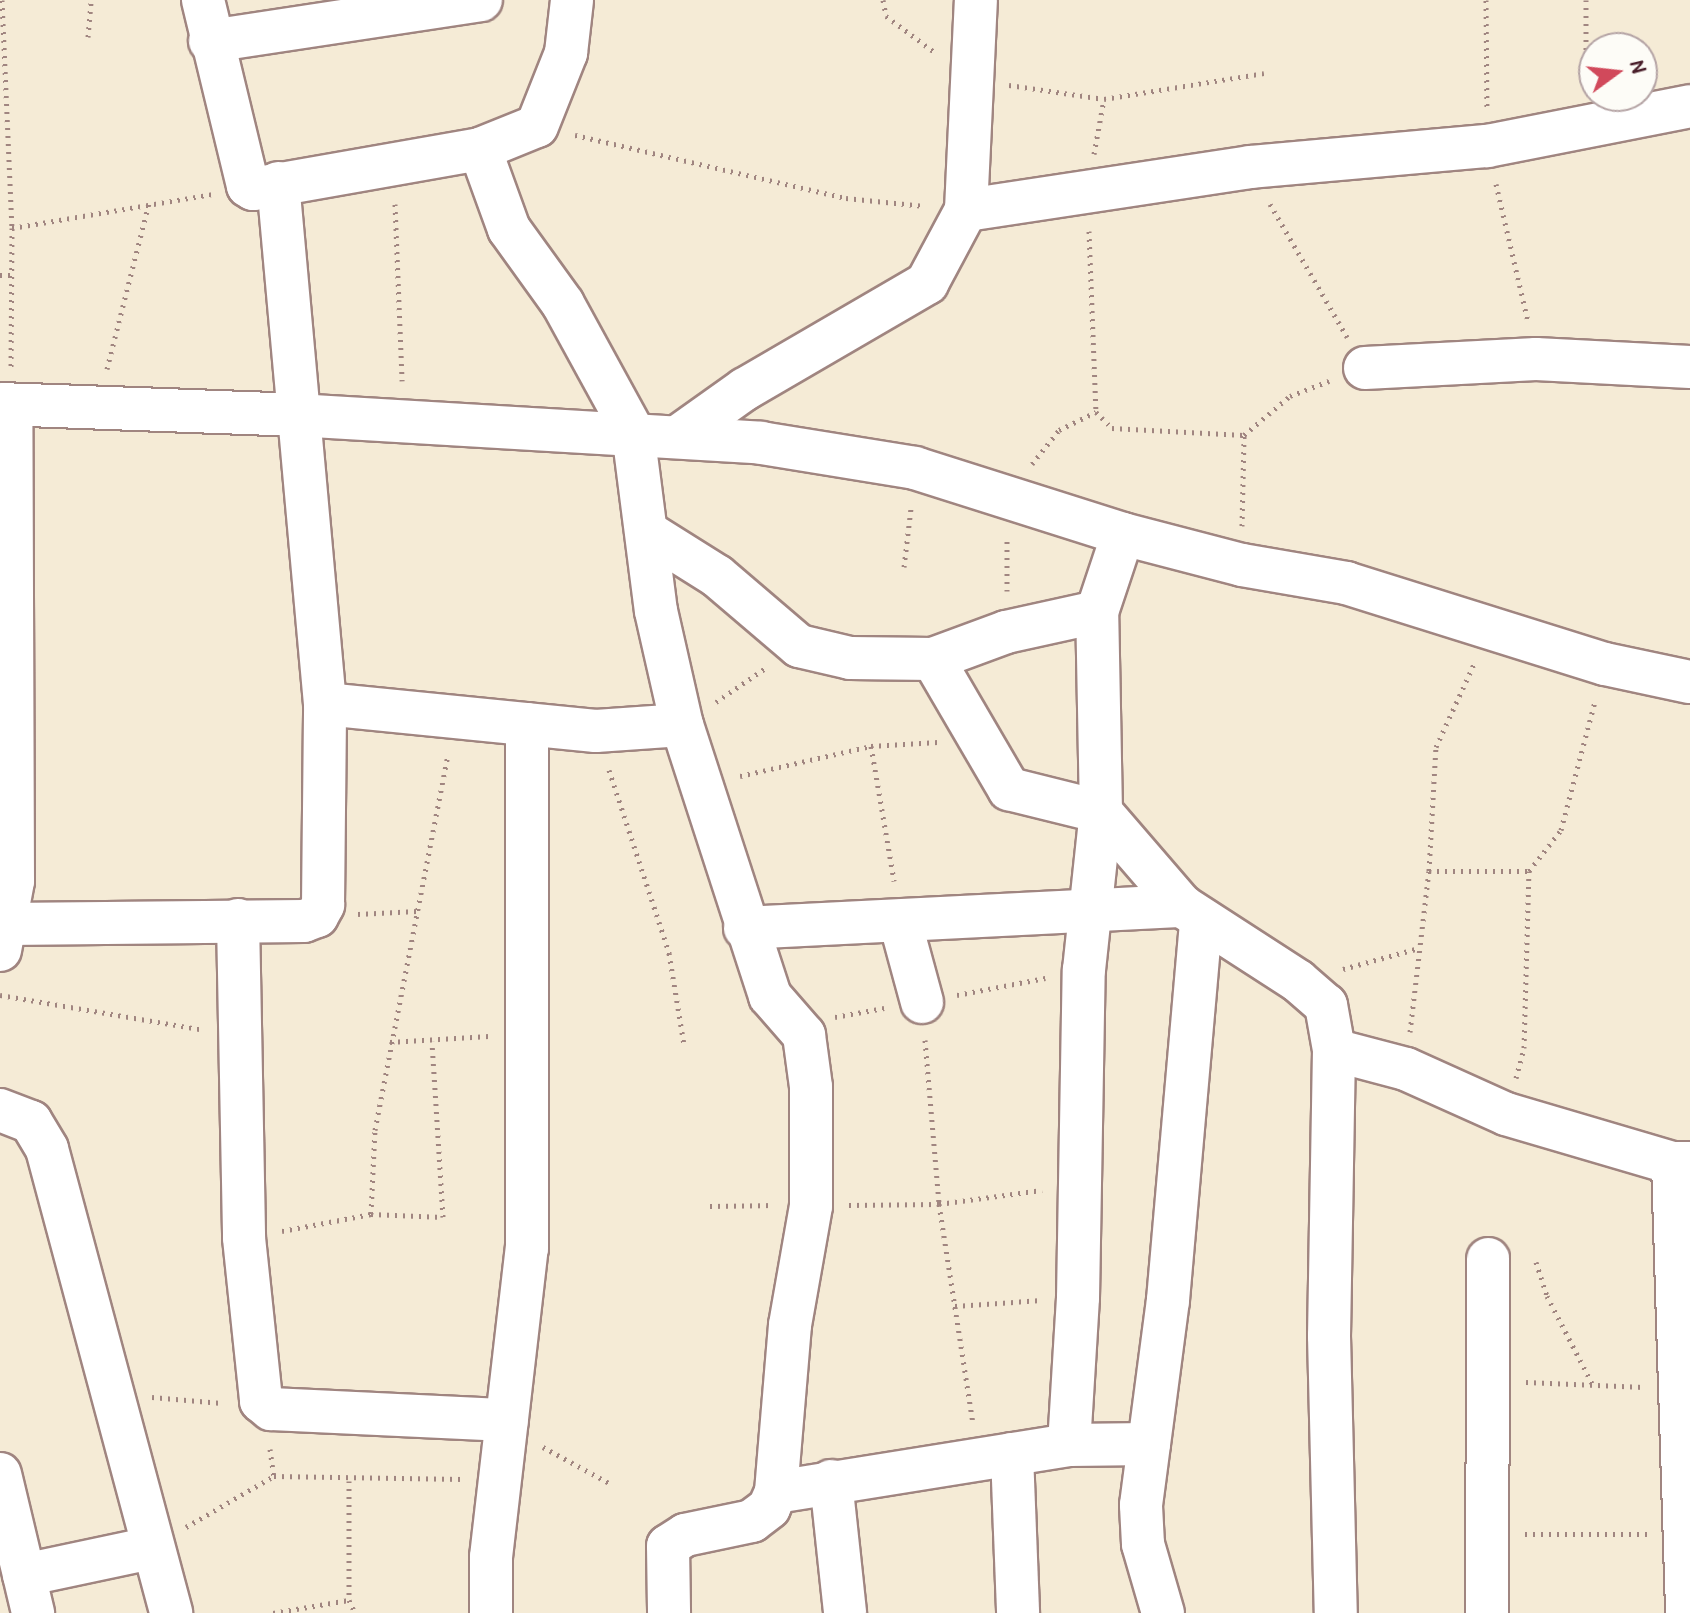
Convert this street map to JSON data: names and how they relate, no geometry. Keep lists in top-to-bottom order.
{
  "north": "right"
}
